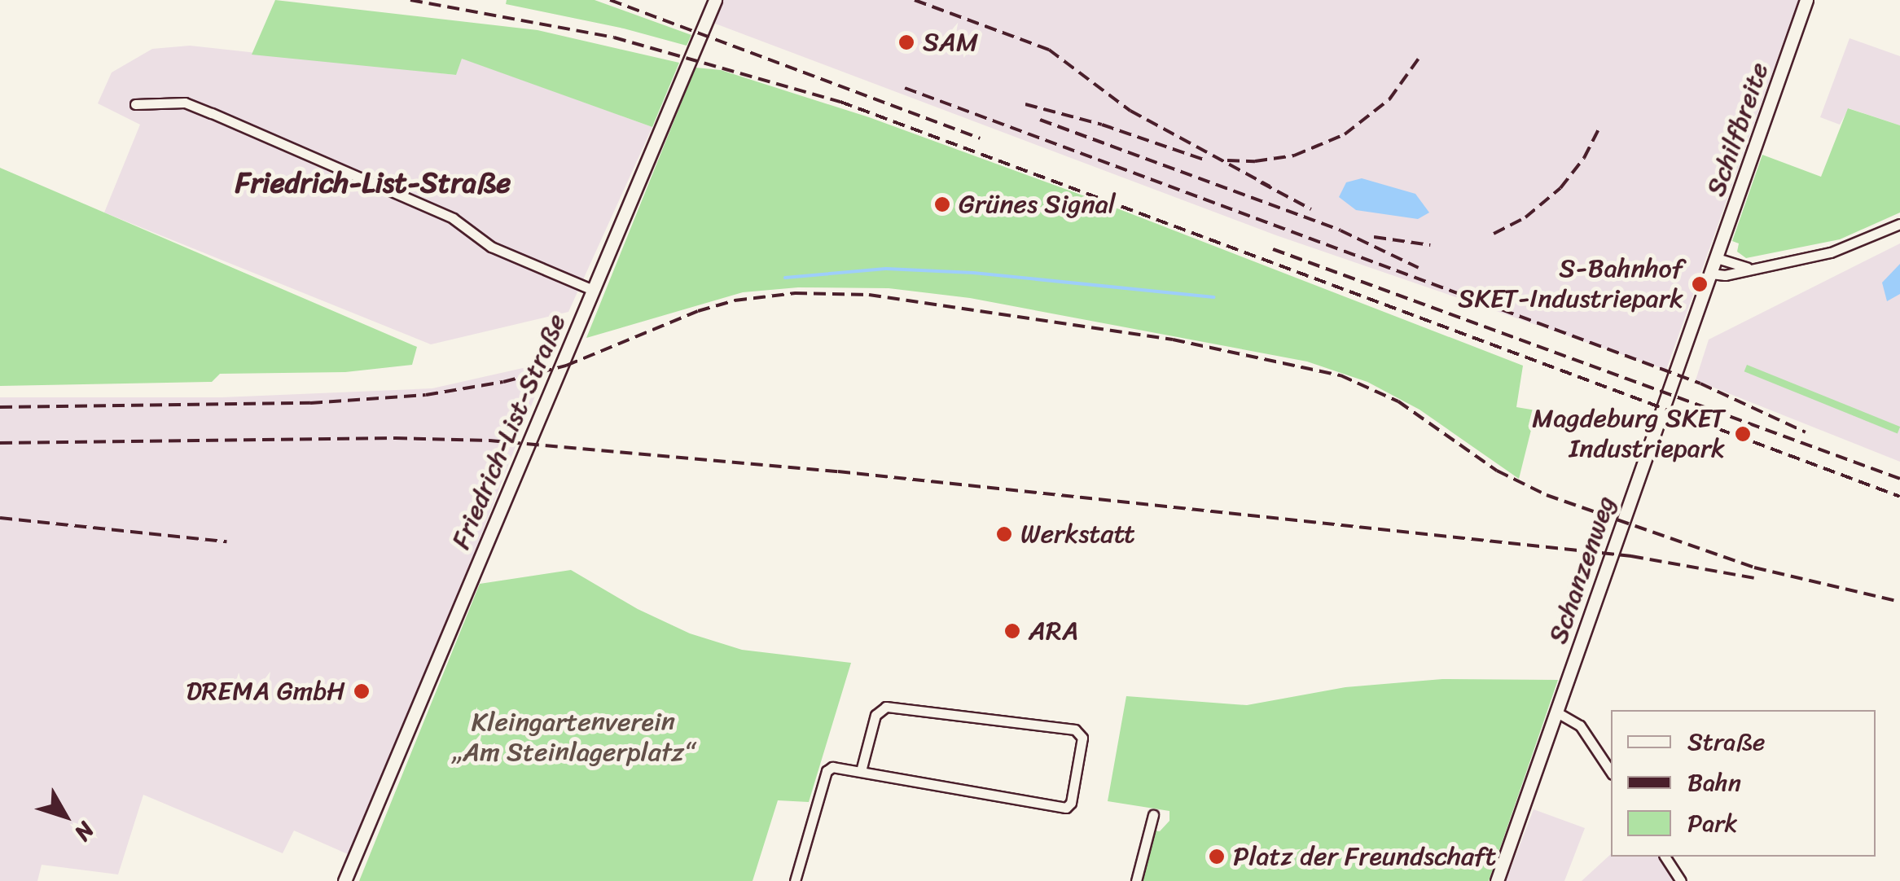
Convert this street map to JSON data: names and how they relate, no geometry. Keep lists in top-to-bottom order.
{
  "streets": {
    "street": ["Schilfbreite", "Friedrich-List-Straße", "Schanzenweg"]
  },
  "crossings": [
    ["Schilfbreite", "Schanzenweg"]
  ],
  "districts": ["Friedrich-List-Straße"],
  "parks": ["Kleingartenverein „Am Steinlagerplatz“"],
  "places": [
    "SAM",
    "Grünes Signal",
    "S-Bahnhof SKET-Industriepark",
    "Magdeburg SKET Industriepark",
    "Werkstatt",
    "ARA",
    "DREMA GmbH",
    "Platz der Freundschaft"
  ],
  "legend": ["Straße", "Bahn", "Park"],
  "north": "bottom right"
}
